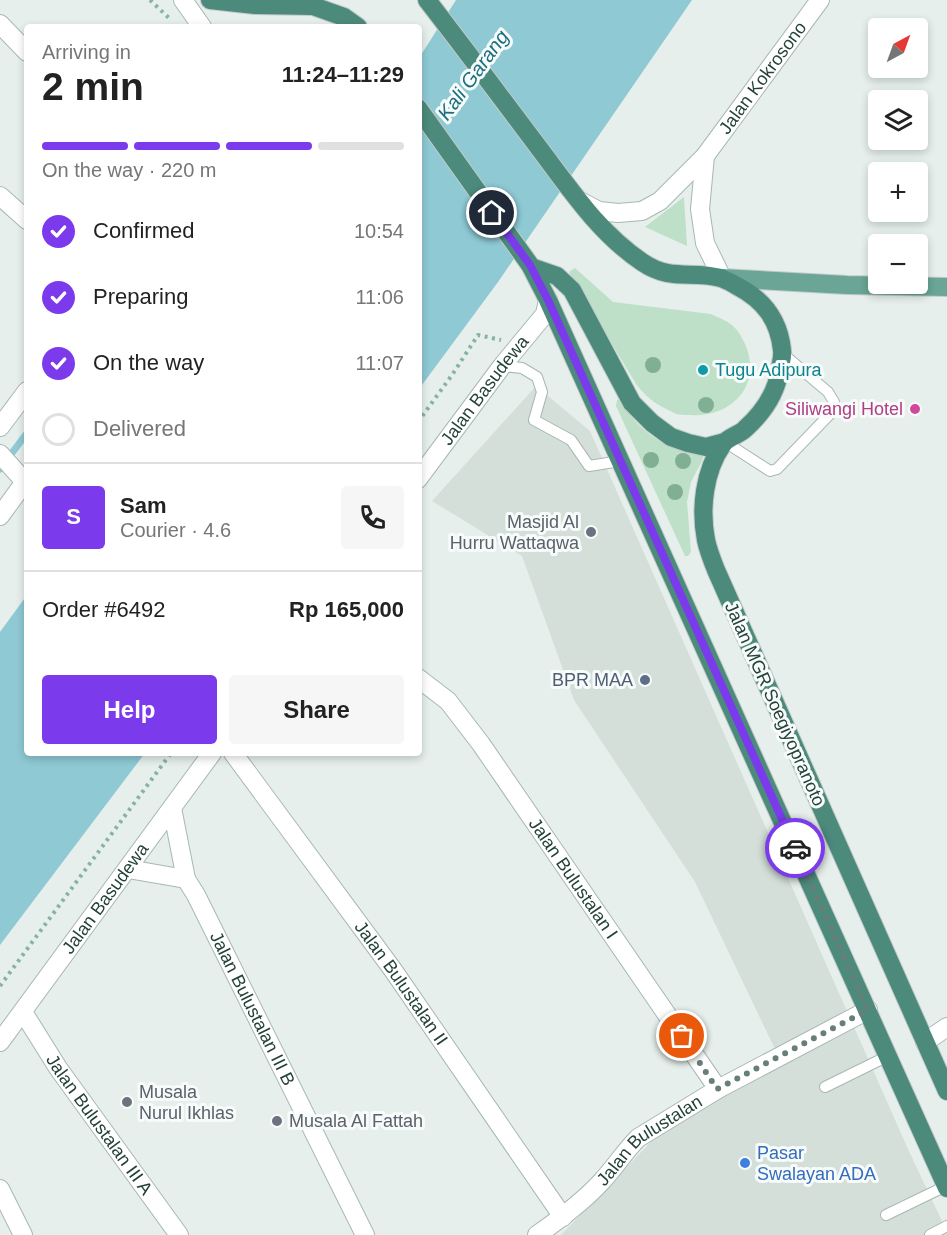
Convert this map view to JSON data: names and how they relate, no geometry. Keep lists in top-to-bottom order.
{
  "streets": {
    "highway": ["Jalan MGR Soegiyopranoto"],
    "street": [
      "Jalan Kokrosono",
      "Jalan Basudewa",
      "Jalan Bulustalan I",
      "Jalan Bulustalan II",
      "Jalan Bulustalan III B",
      "Jalan Bulustalan III A",
      "Jalan Bulustalan"
    ]
  },
  "crossings": [
    ["Jalan Kokrosono", "Jalan MGR Soegiyopranoto"],
    ["Jalan Basudewa", "Jalan Bulustalan III B"],
    ["Jalan Basudewa", "Jalan Bulustalan III A"],
    ["Jalan Bulustalan I", "Jalan Bulustalan"],
    ["Jalan Bulustalan II", "Jalan Bulustalan"]
  ],
  "water": ["Kali Garang"],
  "places": [
    "Tugu Adipura",
    "Siliwangi Hotel",
    "Masjid Al Hurru Wattaqwa",
    "BPR MAA",
    "Musala Nurul Ikhlas",
    "Musala Al Fattah",
    "Pasar Swalayan ADA"
  ],
  "north": "top right",
  "page": {
    "map_buttons": ["+", "−"],
    "heading": ["2 min", "Arriving in", "11:24–11:29"],
    "panel": [
      "Sam",
      "Courier · 4.6",
      "Order #6492",
      "Rp 165,000"
    ],
    "bar": "On the way · 220 m",
    "list": [
      ["Confirmed", "10:54"],
      ["Preparing", "11:06"],
      ["On the way", "11:07"],
      "Delivered"
    ],
    "round": "S",
    "buttons": ["Help", "Share"]
  }
}
